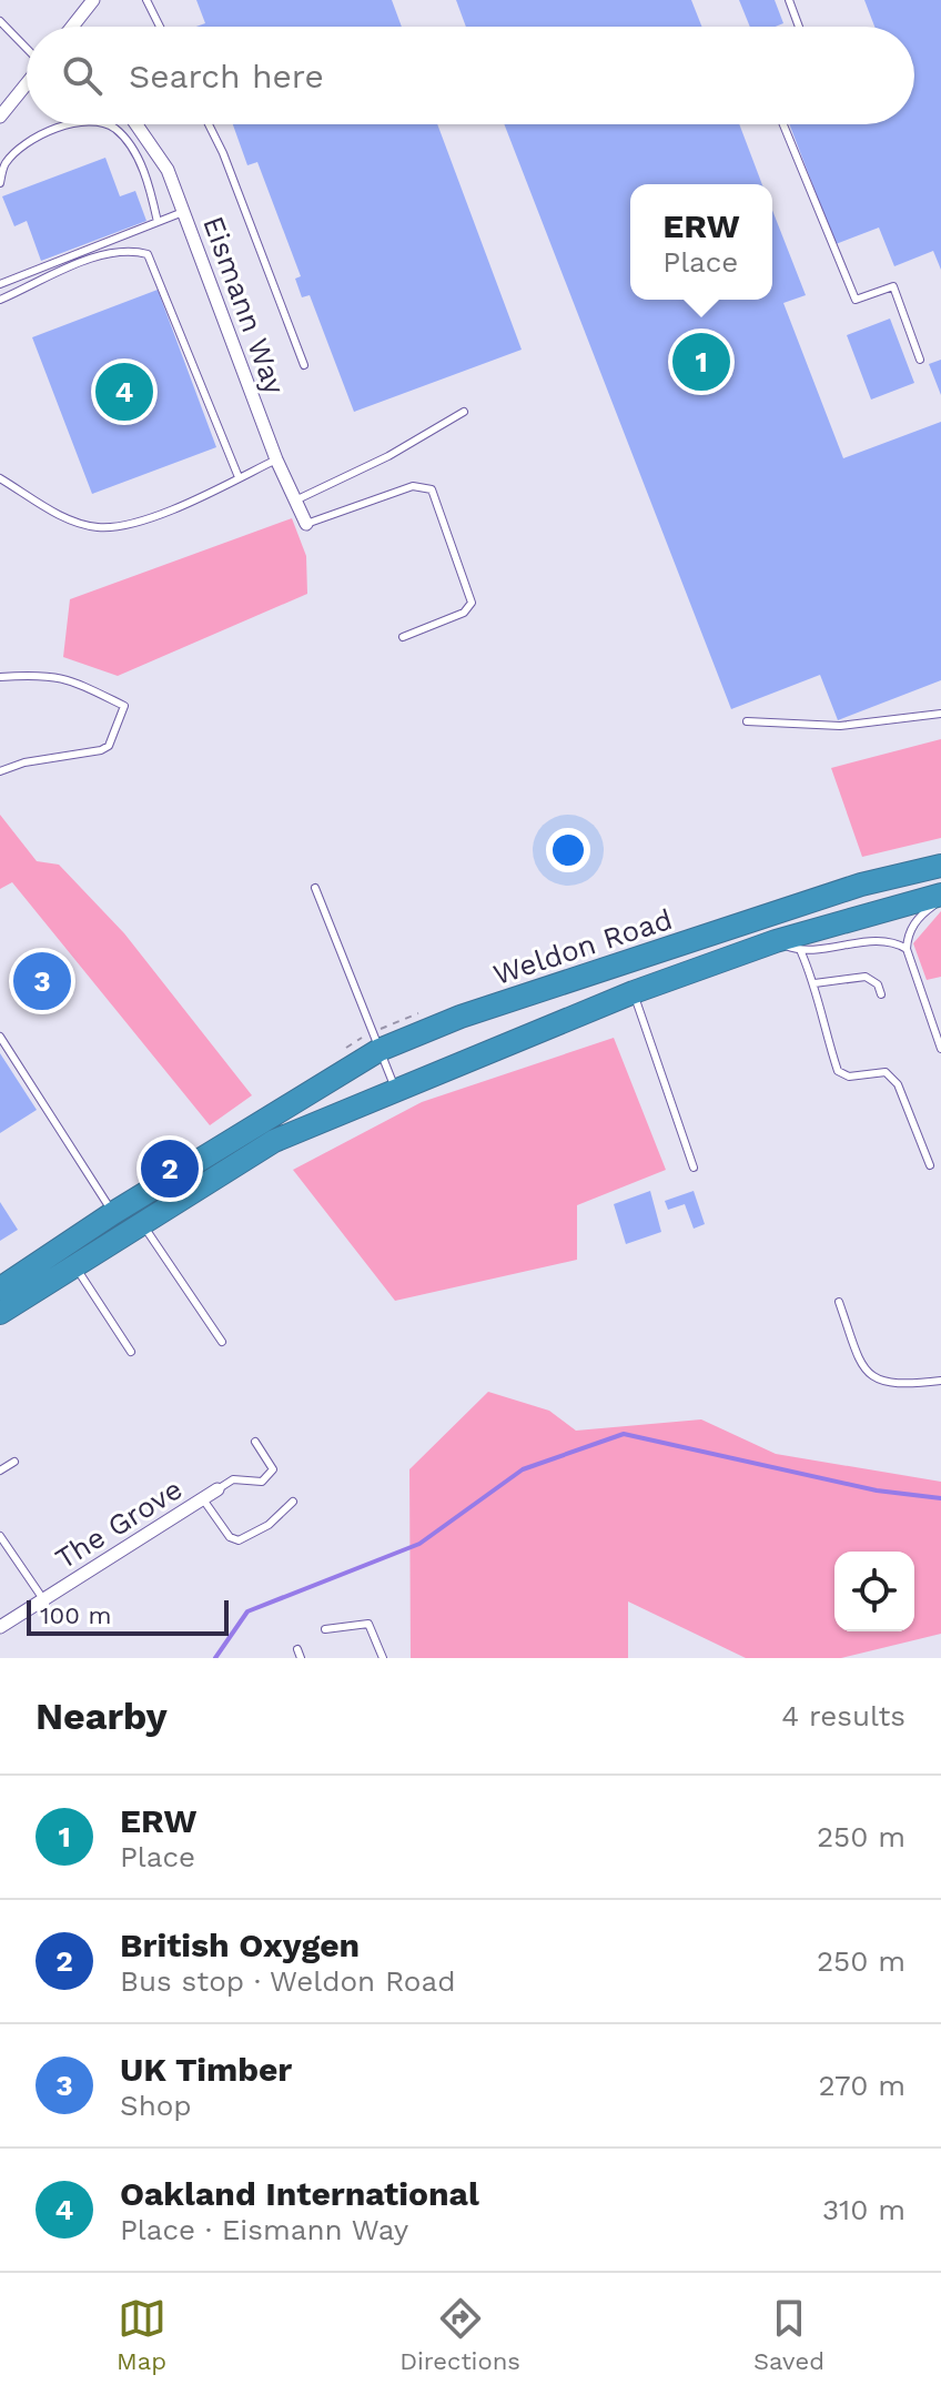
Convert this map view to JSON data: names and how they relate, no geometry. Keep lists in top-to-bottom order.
{
  "streets": {
    "highway": ["Weldon Road"],
    "street": ["Eismann Way", "The Grove"]
  },
  "scale_bar": "100 m",
  "page": {
    "search": "Search here",
    "popup": ["ERW", "Place"],
    "pins": [
      "1",
      "4",
      "3",
      "2"
    ],
    "scale": "100 m",
    "heading": ["Nearby", "4 results"],
    "list": [
      {
        "mark": "1",
        "name": "ERW",
        "note": "Place",
        "value": "250 m"
      },
      {
        "mark": "2",
        "name": "British Oxygen",
        "note": "Bus stop · Weldon Road",
        "value": "250 m"
      },
      {
        "mark": "3",
        "name": "UK Timber",
        "note": "Shop",
        "value": "270 m"
      },
      {
        "mark": "4",
        "name": "Oakland International",
        "note": "Place · Eismann Way",
        "value": "310 m"
      }
    ],
    "nav": ["Map", "Directions", "Saved"]
  }
}
